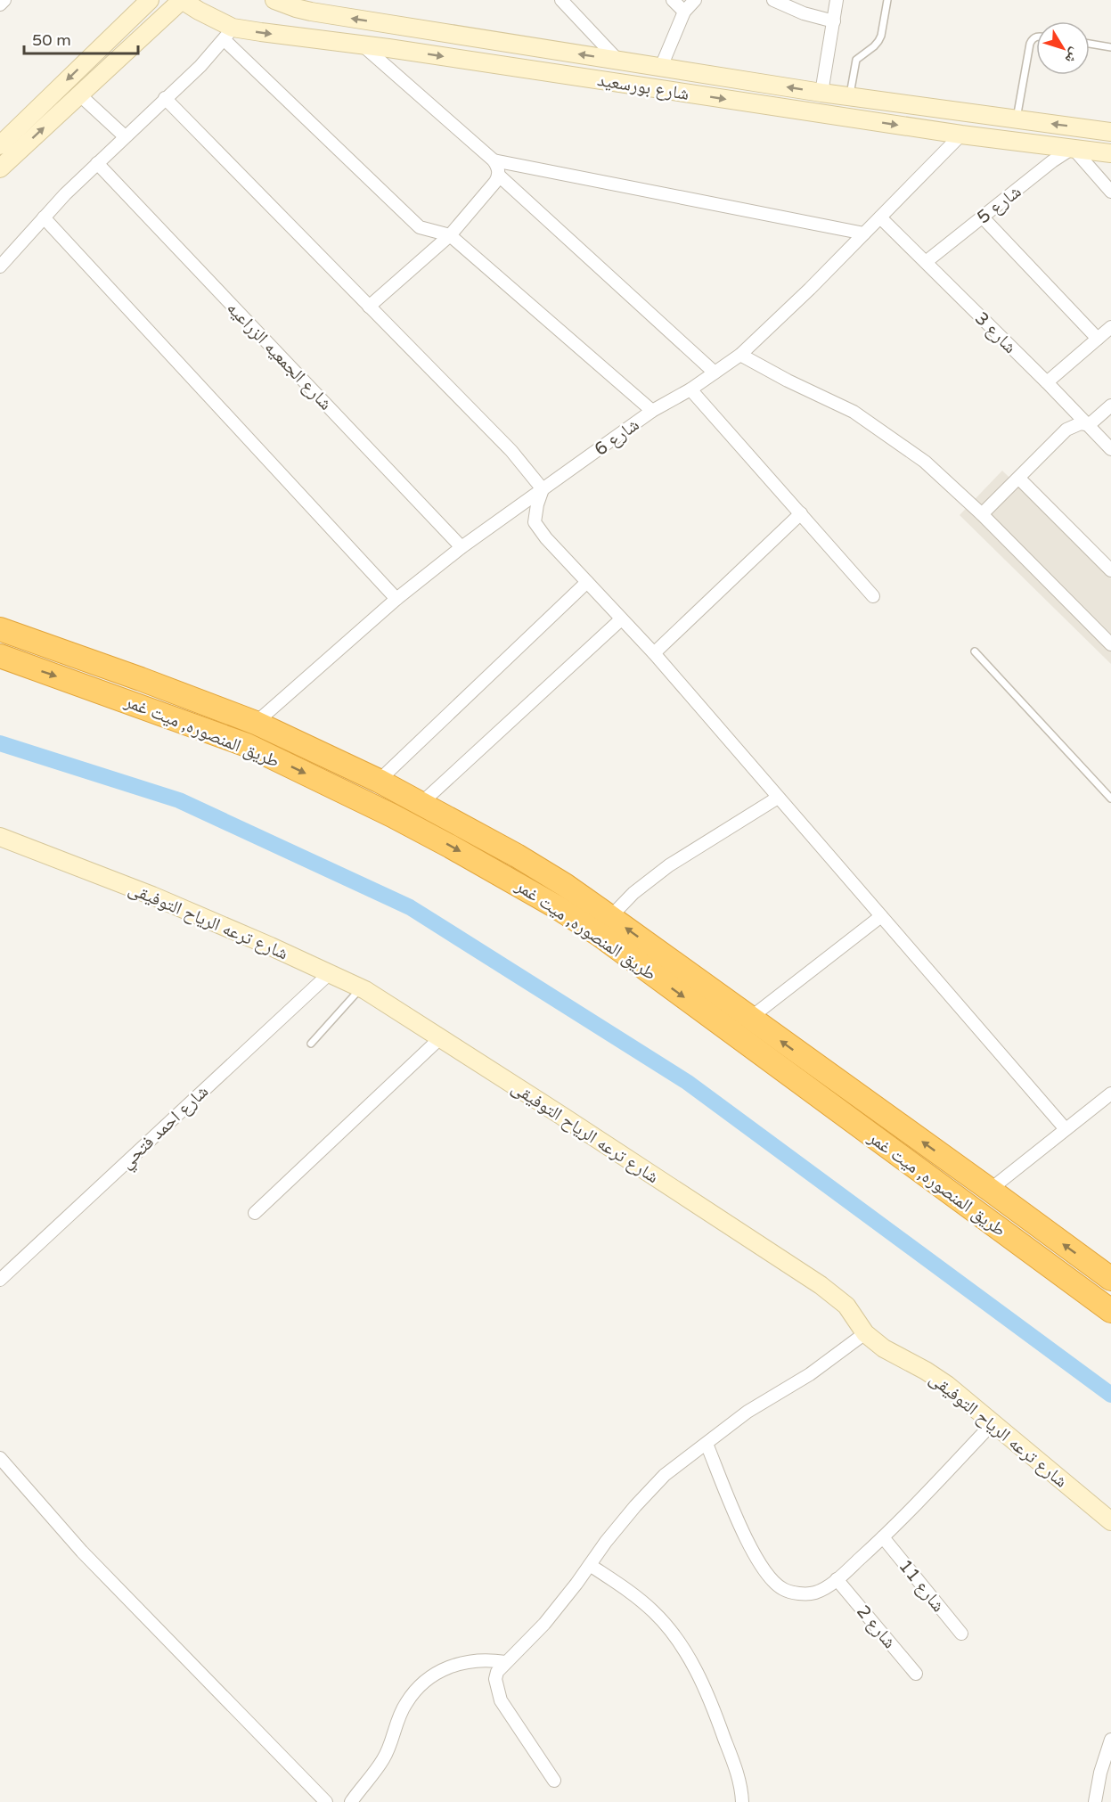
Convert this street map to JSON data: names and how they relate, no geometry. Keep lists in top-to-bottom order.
{
  "streets": {
    "highway": ["طريق المنصوره, ميت غمر"],
    "street": [
      "شارع بورسعيد",
      "شارع 5",
      "شارع 3",
      "شارع الجمعيه الزراعيه",
      "شارع 6",
      "شارع ترعه الرياح التوفيقى",
      "شارع احمد فتحي",
      "شارع 11",
      "شارع 2"
    ]
  },
  "crossings": [
    ["شارع بورسعيد", "شارع 5"],
    ["شارع بورسعيد", "شارع 6"],
    ["شارع 5", "شارع 3"],
    ["شارع 3", "شارع 6"],
    ["شارع الجمعيه الزراعيه", "شارع 6"],
    ["شارع 6", "طريق المنصوره, ميت غمر"],
    ["شارع ترعه الرياح التوفيقى", "شارع احمد فتحي"]
  ],
  "scale_bar": "50 m",
  "north": "bottom right"
}
